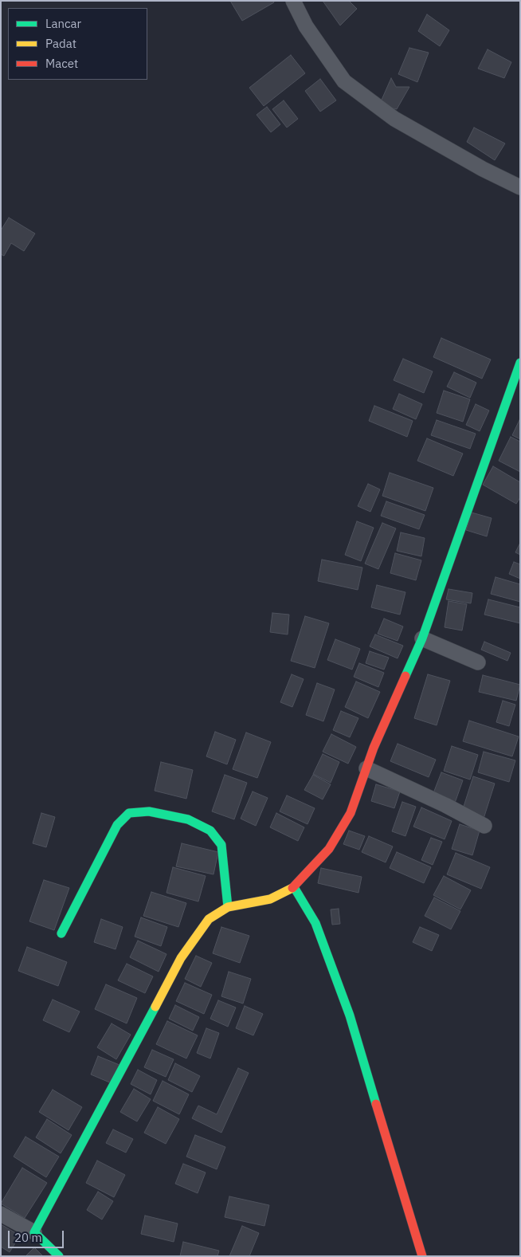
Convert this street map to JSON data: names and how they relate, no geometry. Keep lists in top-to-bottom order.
{
  "legend": ["Lancar", "Padat", "Macet"],
  "scale_bar": "20 m"
}
